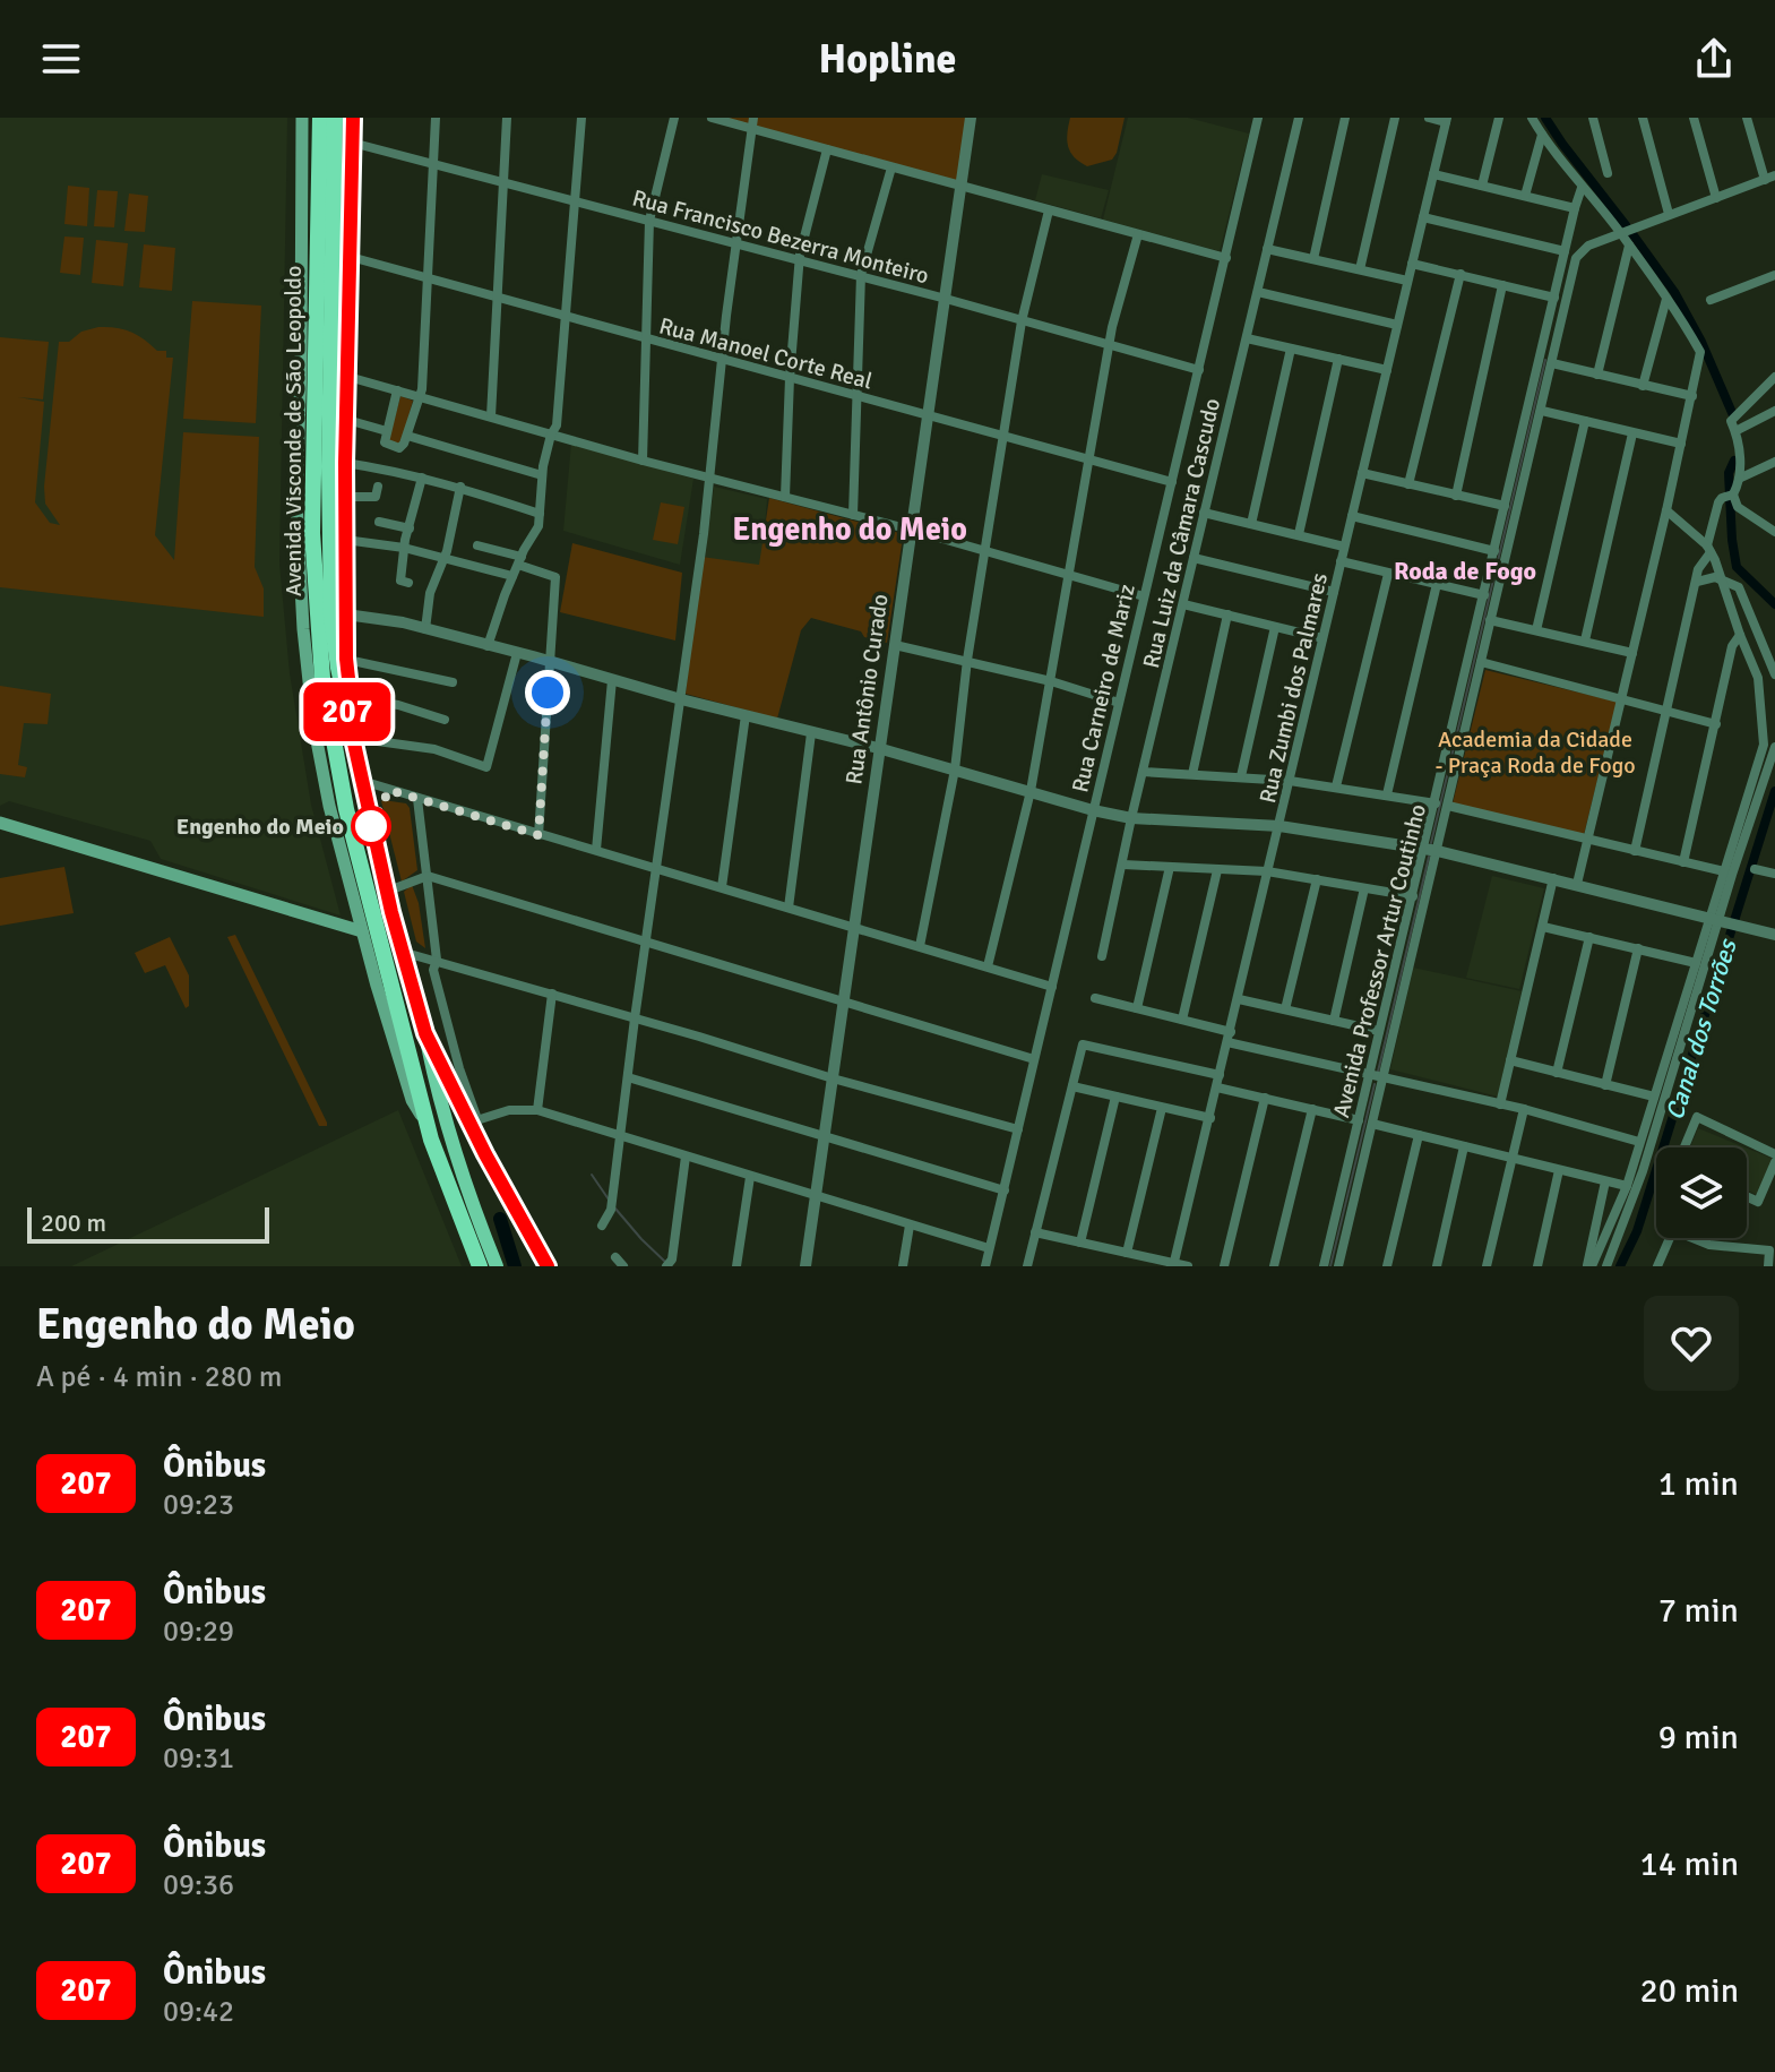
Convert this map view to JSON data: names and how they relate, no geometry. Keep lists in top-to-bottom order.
{
  "streets": {
    "highway": ["Avenida Visconde de São Leopoldo"],
    "street": [
      "Rua Francisco Bezerra Monteiro",
      "Rua Manoel Corte Real",
      "Rua Luiz da Câmara Cascudo",
      "Rua Carneiro de Mariz",
      "Rua Zumbi dos Palmares",
      "Rua Antônio Curado",
      "Avenida Professor Artur Coutinho"
    ]
  },
  "crossings": [
    ["Rua Francisco Bezerra Monteiro", "Avenida Visconde de São Leopoldo"],
    ["Rua Francisco Bezerra Monteiro", "Rua Carneiro de Mariz"],
    ["Rua Francisco Bezerra Monteiro", "Rua Antônio Curado"],
    ["Rua Manoel Corte Real", "Avenida Visconde de São Leopoldo"],
    ["Rua Manoel Corte Real", "Rua Carneiro de Mariz"],
    ["Rua Manoel Corte Real", "Rua Antônio Curado"]
  ],
  "districts": ["Engenho do Meio", "Roda de Fogo"],
  "water": ["Canal dos Torrões"],
  "parks": ["Academia da Cidade - Praça Roda de Fogo"],
  "places": ["Engenho do Meio"],
  "lines": ["bus line 207"],
  "scale_bar": "200 m",
  "page": {
    "header": "Hopline",
    "on_map": "207",
    "scale": "200 m",
    "heading": ["Engenho do Meio", "A pé · 4 min · 280 m"],
    "list": [
      {
        "mark": "207",
        "name": "Ônibus",
        "note": "09:23",
        "value": "1 min"
      },
      {
        "mark": "207",
        "name": "Ônibus",
        "note": "09:29",
        "value": "7 min"
      },
      {
        "mark": "207",
        "name": "Ônibus",
        "note": "09:31",
        "value": "9 min"
      },
      {
        "mark": "207",
        "name": "Ônibus",
        "note": "09:36",
        "value": "14 min"
      },
      {
        "mark": "207",
        "name": "Ônibus",
        "note": "09:42",
        "value": "20 min"
      }
    ]
  }
}
